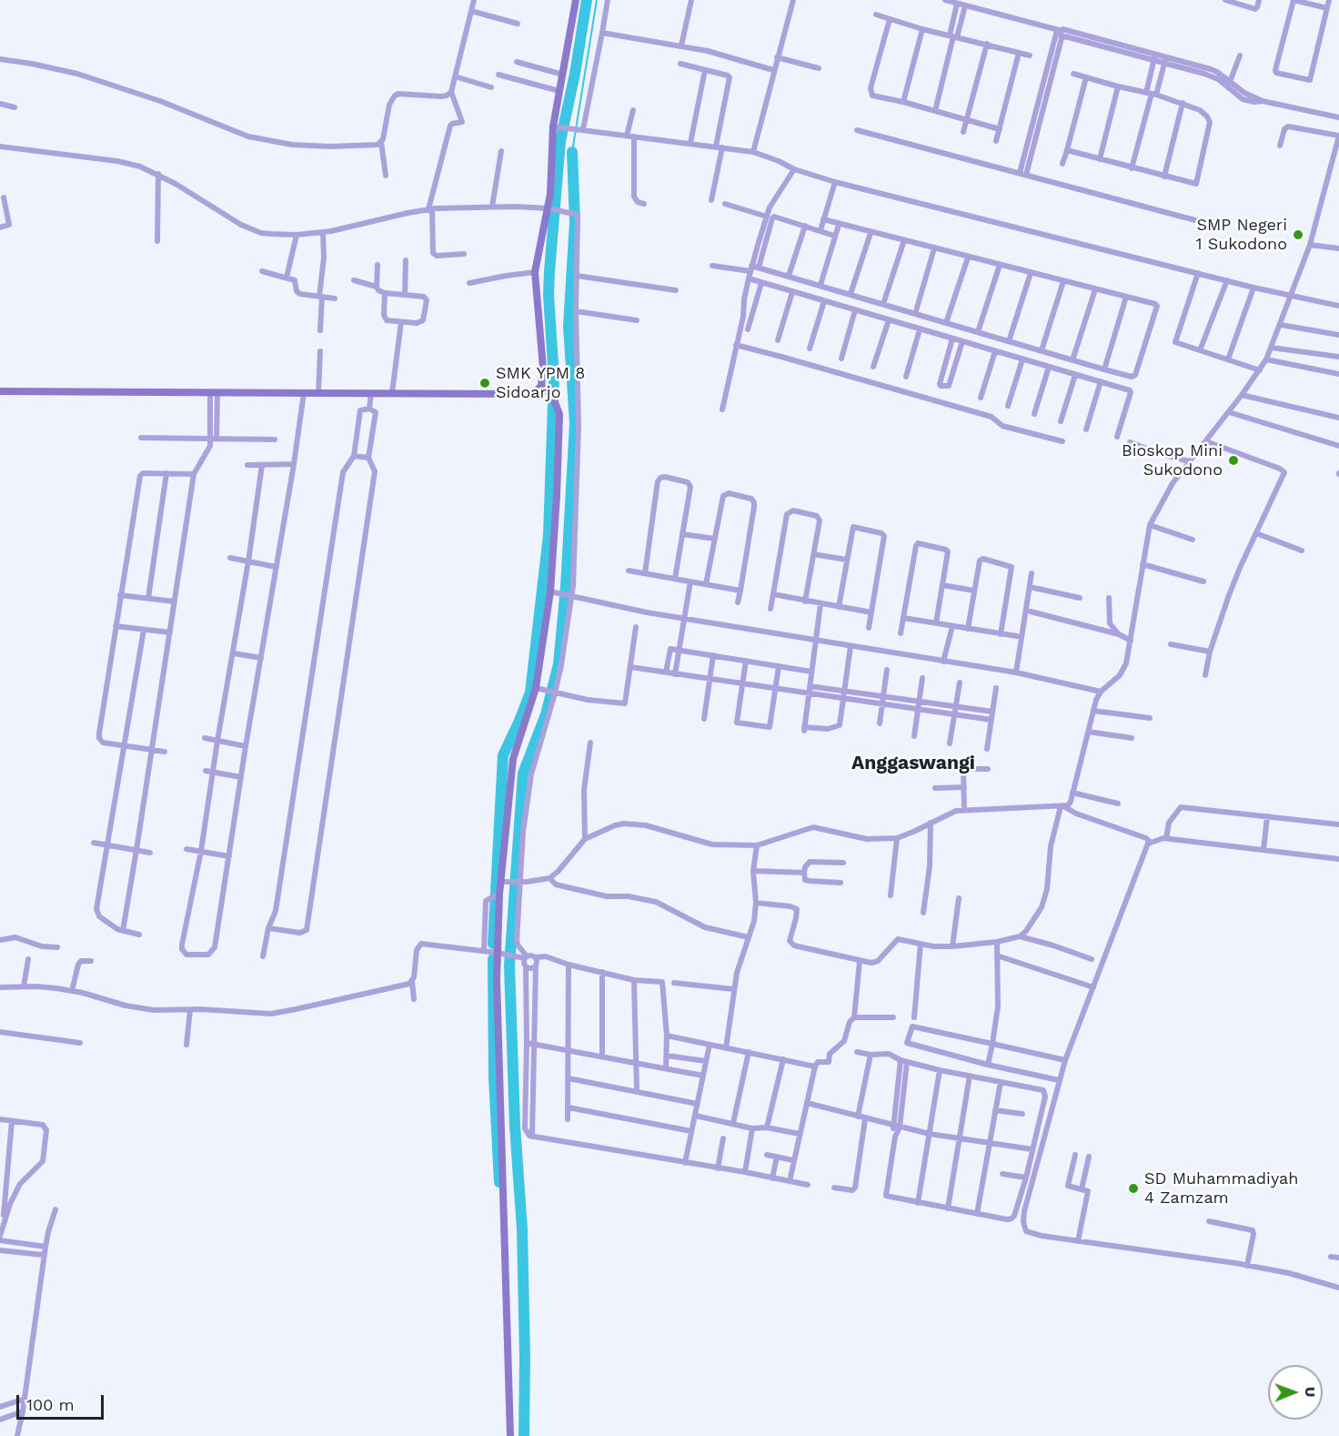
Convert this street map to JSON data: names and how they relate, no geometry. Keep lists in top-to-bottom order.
{
  "districts": ["Anggaswangi"],
  "places": [
    "SMP Negeri 1 Sukodono",
    "SMK YPM 8 Sidoarjo",
    "Bioskop Mini Sukodono",
    "SD Muhammadiyah 4 Zamzam"
  ],
  "scale_bar": "100 m",
  "north": "right"
}
